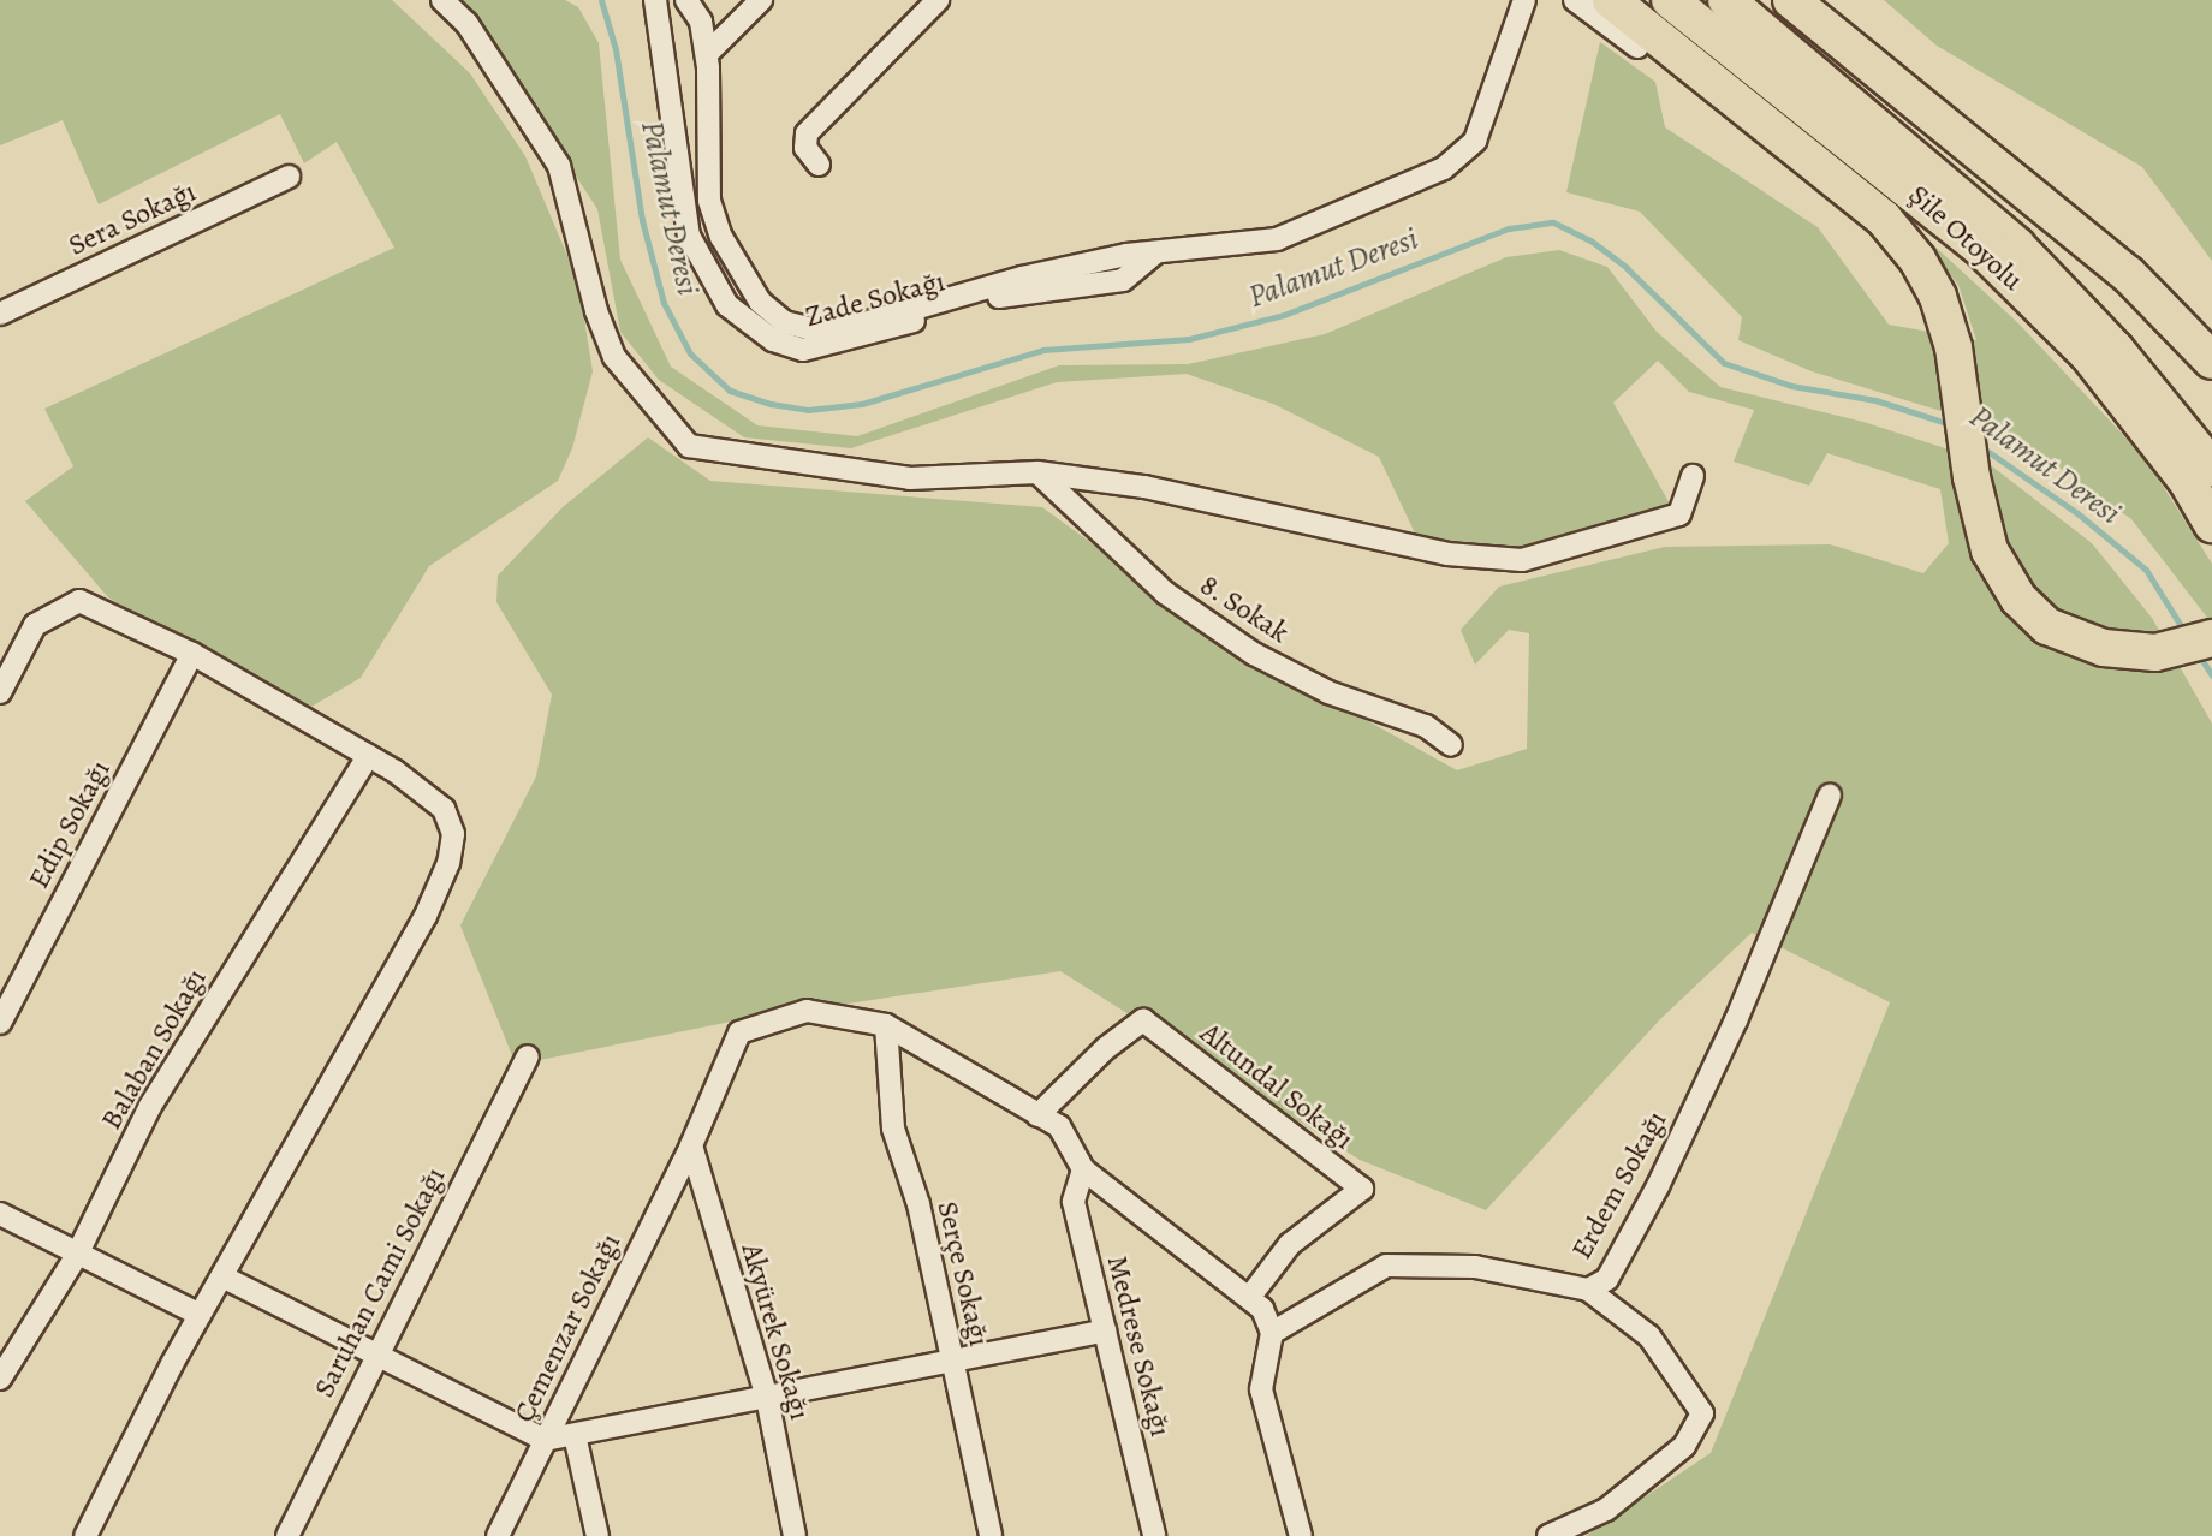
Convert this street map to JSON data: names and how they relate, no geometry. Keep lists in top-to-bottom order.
{
  "streets": {
    "highway": ["Şile Otoyolu"],
    "street": [
      "Sera Sokağı",
      "Zade Sokağı",
      "8. Sokak",
      "Edip Sokağı",
      "Balaban Sokağı",
      "Altundal Sokağı",
      "Erdem Sokağı",
      "Serçe Sokağı",
      "Saruhan Cami Sokağı",
      "Çemenzar Sokağı",
      "Akyürek Sokağı",
      "Medrese Sokağı"
    ]
  },
  "crossings": [
    ["Çemenzar Sokağı", "Akyürek Sokağı"]
  ],
  "water": ["Palamut Deresi"]
}
